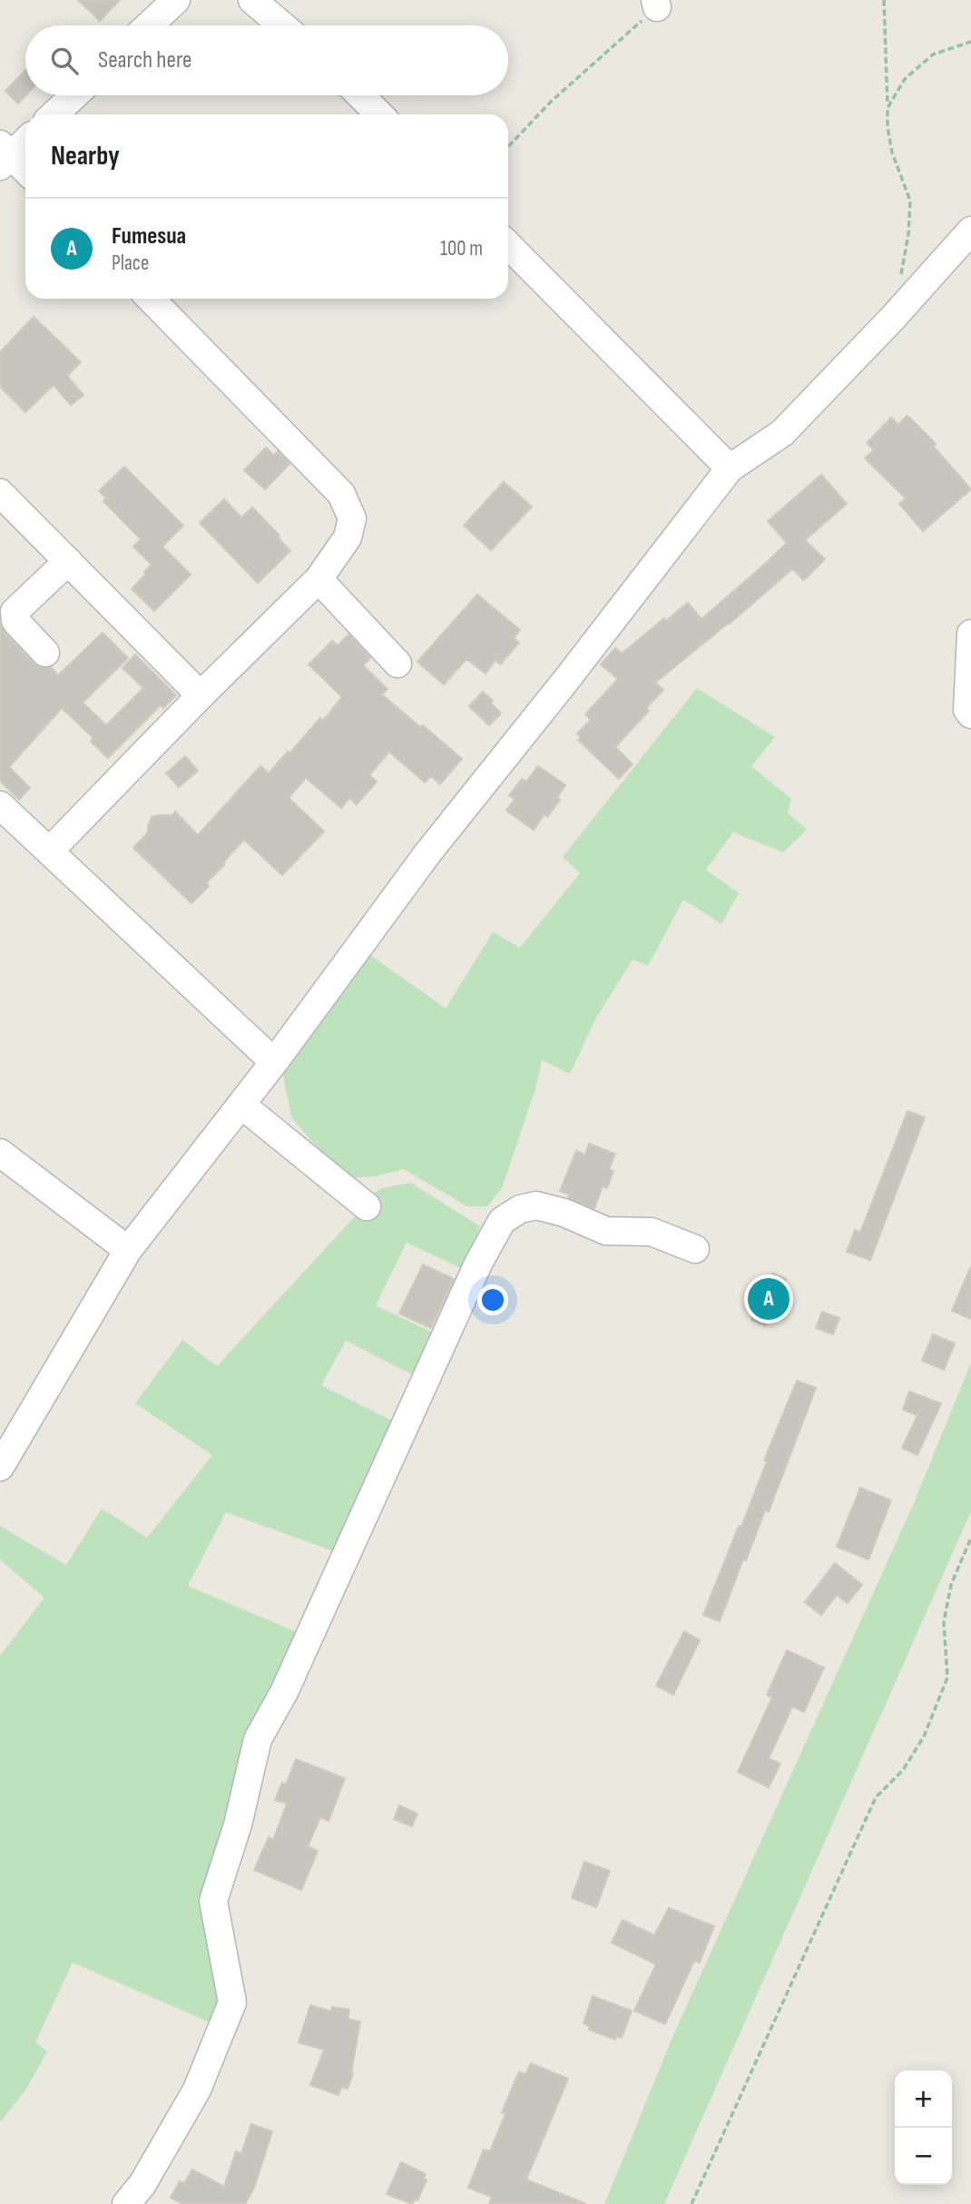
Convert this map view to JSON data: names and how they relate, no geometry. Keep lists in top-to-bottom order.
{
  "page": {
    "search": "Search here",
    "heading": "Nearby",
    "list": [
      {
        "mark": "A",
        "name": "Fumesua",
        "note": "Place",
        "value": "100 m"
      }
    ],
    "pins": "A",
    "map_buttons": ["+", "−"]
  }
}
